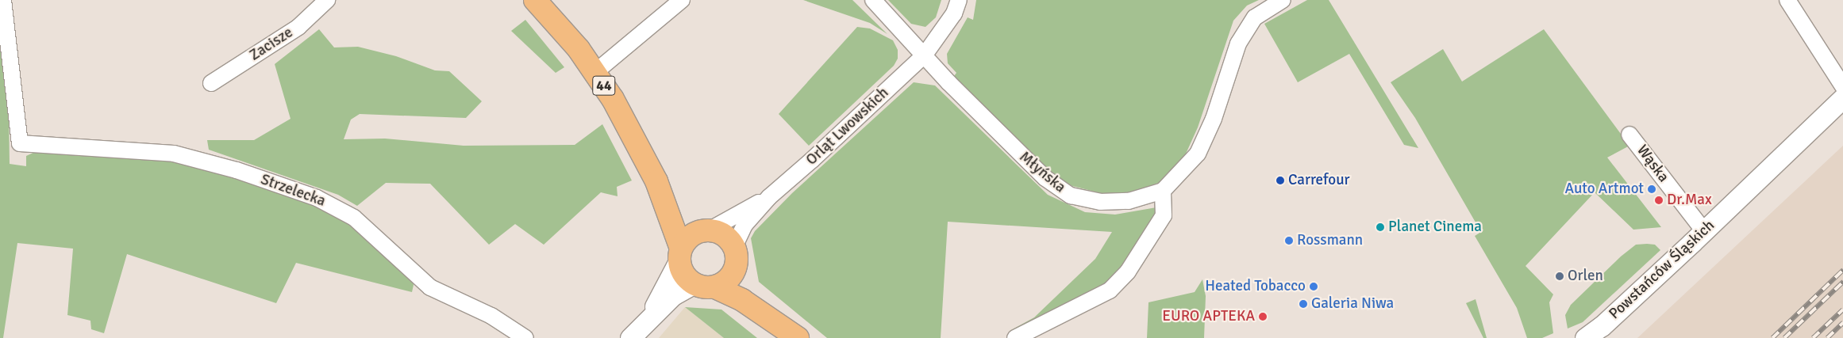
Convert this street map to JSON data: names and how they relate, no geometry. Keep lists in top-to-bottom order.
{
  "streets": {
    "main road": ["44"],
    "street": [
      "Zacisze",
      "Orląt Lwowskich",
      "Wąska",
      "Młyńska",
      "Strzelecka",
      "Powstańców Śląskich"
    ]
  },
  "crossings": [
    ["44", "Orląt Lwowskich"],
    ["Orląt Lwowskich", "Młyńska"],
    ["Wąska", "Powstańców Śląskich"]
  ],
  "places": [
    "Carrefour",
    "Auto Artmot",
    "Dr.Max",
    "Planet Cinema",
    "Rossmann",
    "Orlen",
    "Heated Tobacco",
    "Galeria Niwa",
    "EURO APTEKA"
  ]
}
